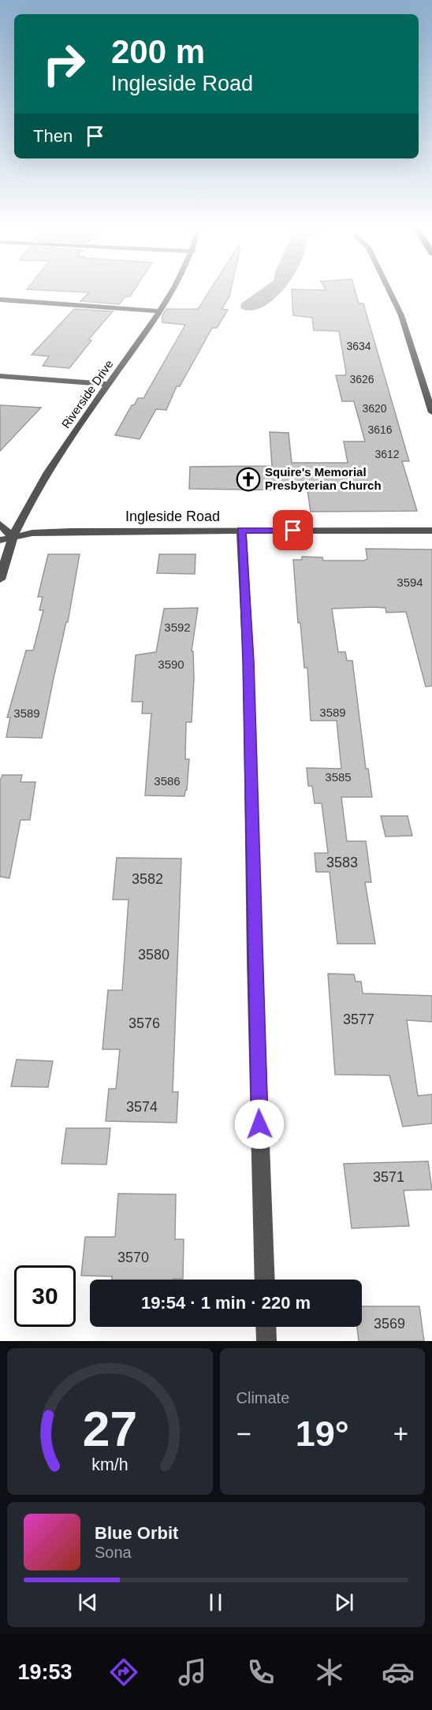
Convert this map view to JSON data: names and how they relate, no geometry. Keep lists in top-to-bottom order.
{
  "streets": {
    "street": ["Riverside Drive", "Ingleside Road"]
  },
  "crossings": [
    ["Riverside Drive", "Ingleside Road"]
  ],
  "places": {
    "church": ["Squire's Memorial Presbyterian Church"]
  },
  "house_numbers": [
    "3634",
    "3626",
    "3620",
    "3616",
    "3612",
    "3594",
    "3592",
    "3590",
    "3589",
    "3589",
    "3585",
    "3586",
    "3583",
    "3582",
    "3580",
    "3577",
    "3576",
    "3574",
    "3571",
    "3570",
    "3569"
  ],
  "page": {
    "turn": ["200 m", "Ingleside Road"],
    "then": "Then",
    "limit": "30",
    "trip": "19:54 · 1 min · 220 m",
    "tile": "Climate",
    "heat": ["−", "19°", "+"],
    "song": ["Blue Orbit", "Sona"],
    "tabs": "19:53",
    "gauge": ["27", "km/h"]
  }
}
